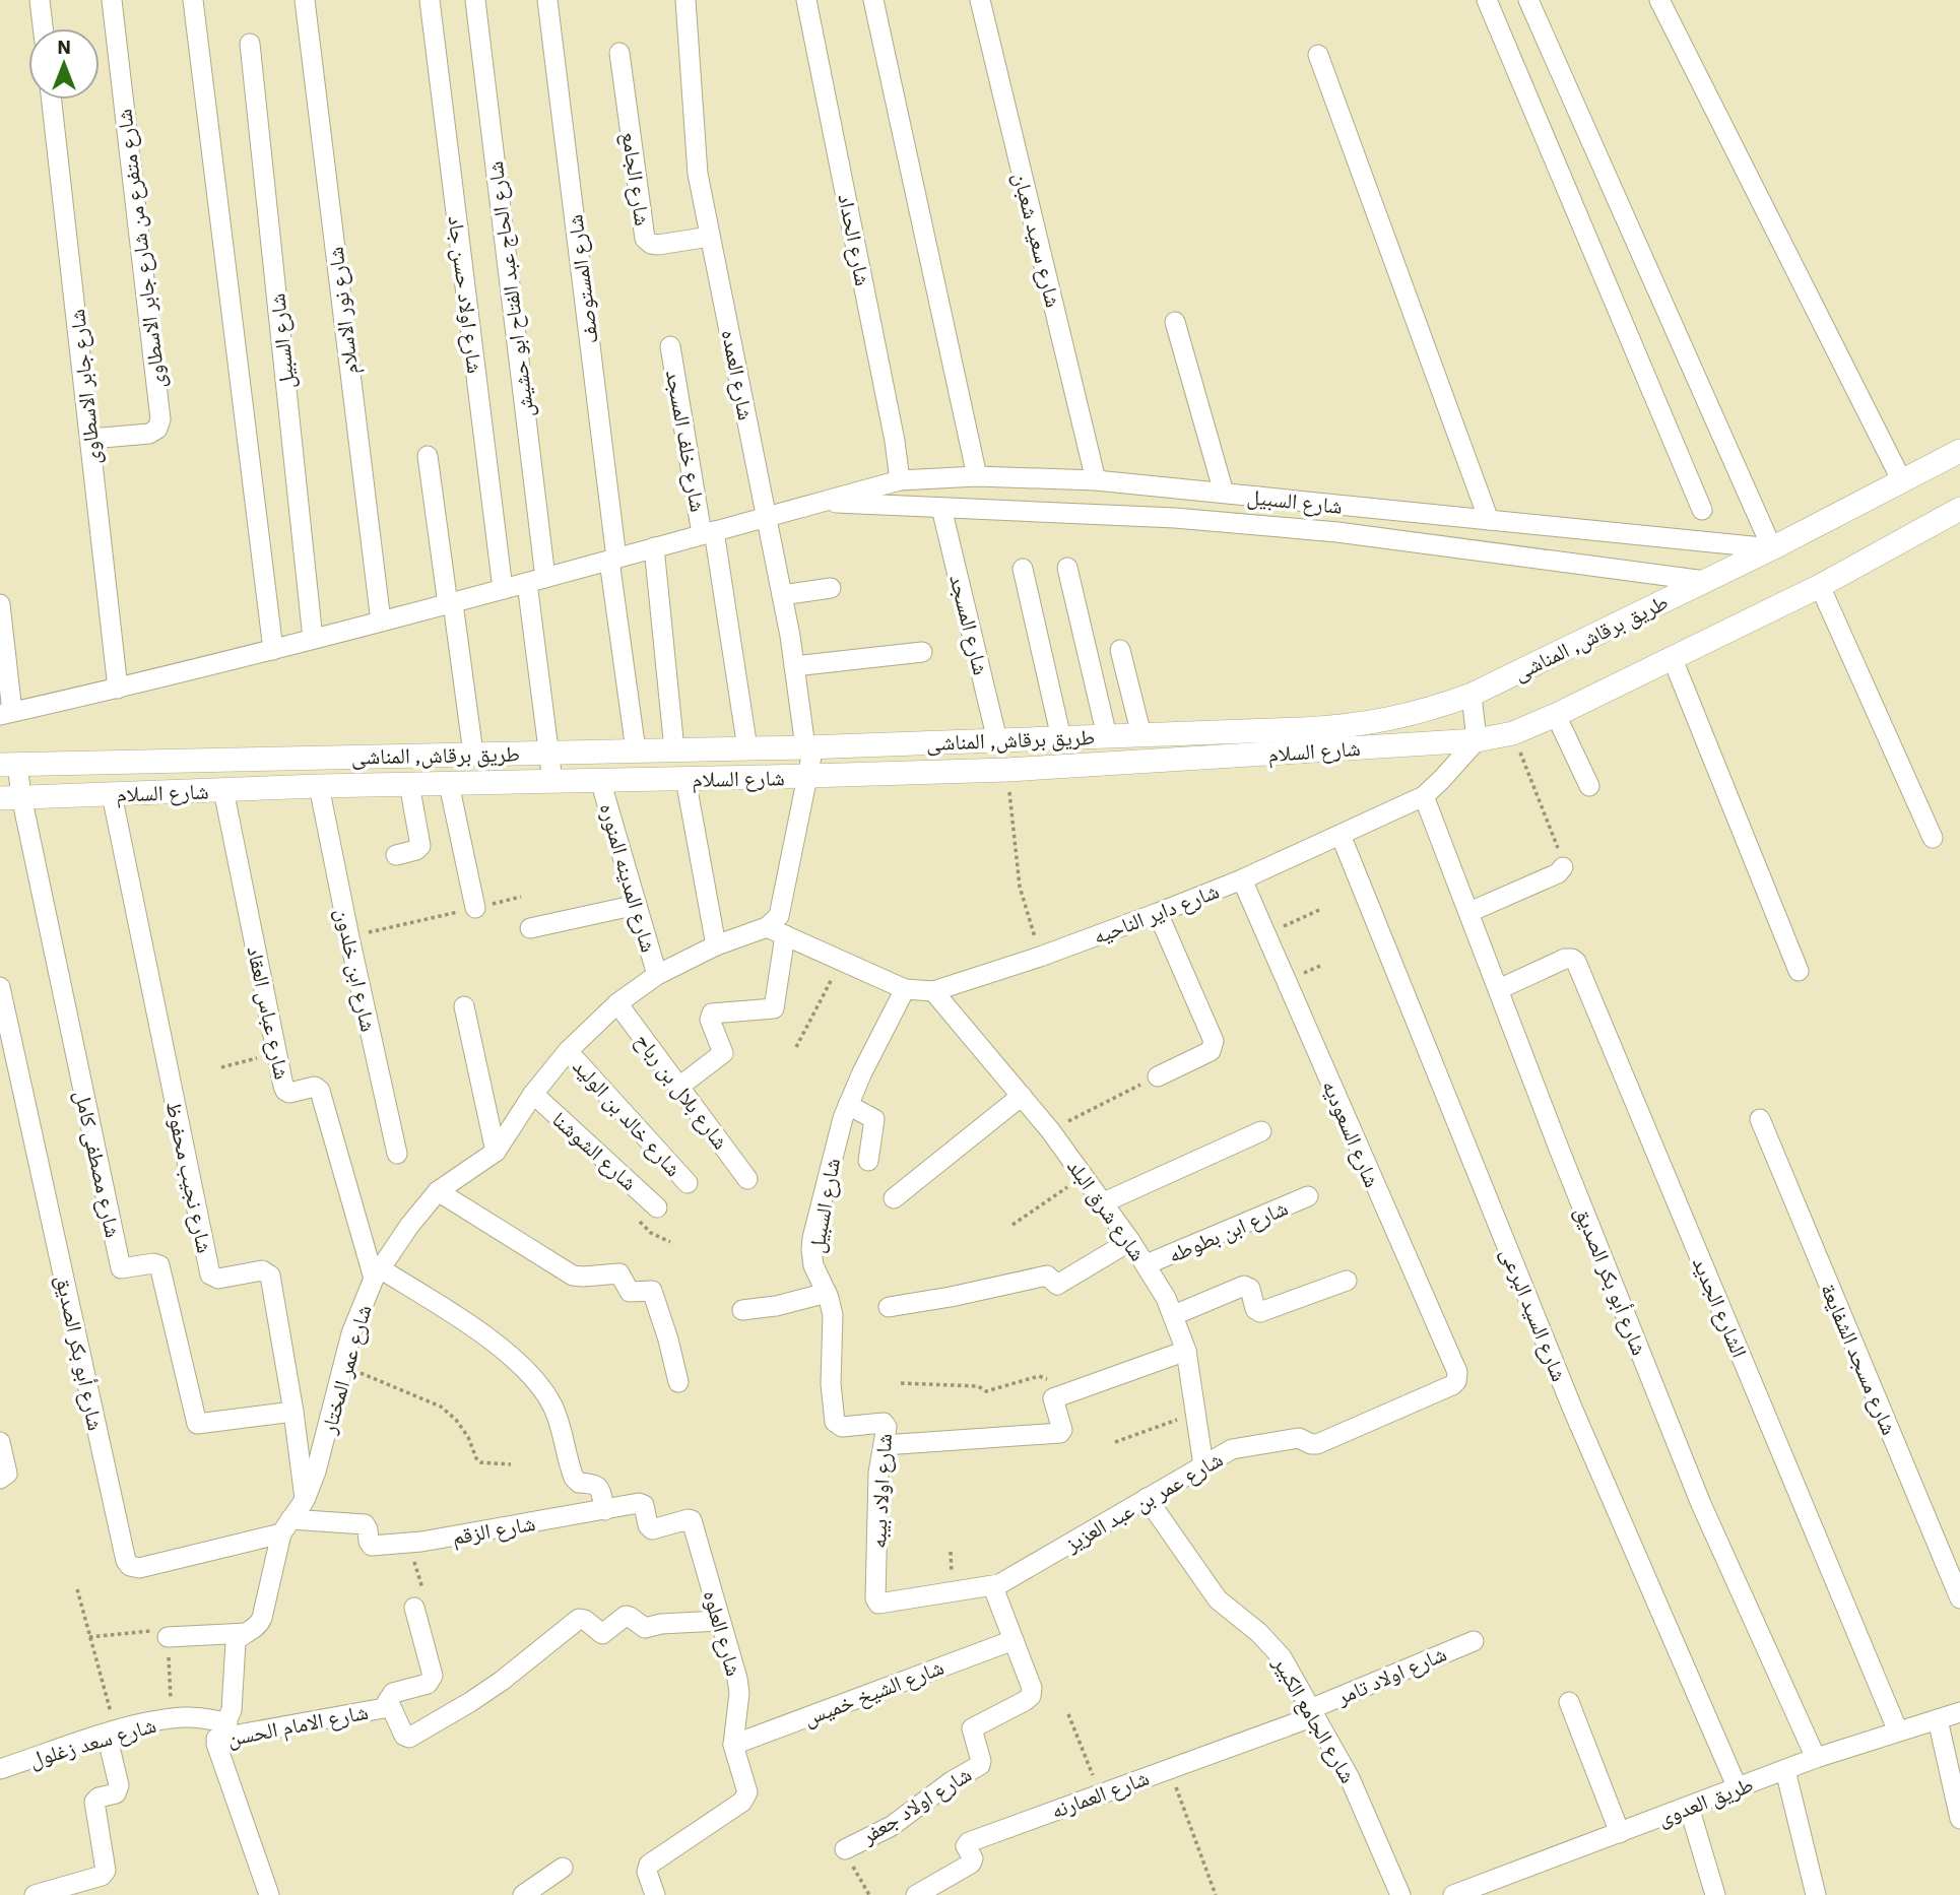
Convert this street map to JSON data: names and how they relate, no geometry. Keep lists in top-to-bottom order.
{
  "streets": {
    "street": [
      "شارع الجامع",
      "شارع الحداد",
      "شارع سعيد شعبان",
      "شارع متفرع من شارع جابر الاسطاوى",
      "شارع المستوصف",
      "شارع الحاج عبد الفتاح ابو حشيش",
      "شارع اولاد حسن جاد",
      "شارع نور الاسلام",
      "شارع السبيل",
      "شارع العمده",
      "شارع جابر الاسطاوى",
      "شارع خلف المسجد",
      "شارع المسجد",
      "طريق برقاش, المناشى",
      "شارع السلام",
      "شارع المدينه المنوره",
      "شارع داير الناحيه",
      "شارع ابن خلدون",
      "شارع عباس العقاد",
      "شارع بلال بن رباح",
      "شارع خالد بن الوليد",
      "شارع السعوديه",
      "شارع الشوشنا",
      "شارع مصطفى كامل",
      "شارع نجيب محفوظ",
      "شارع شرق البلد",
      "شارع ابن بطوطه",
      "شارع أبو بكر الصديق",
      "الشارع الجديد",
      "شارع السيد البرعى",
      "شارع مسجد الشفايعة",
      "شارع عمر المختار",
      "شارع اولاد بيبه",
      "شارع عمر بن عبد العزيز",
      "شارع الزقم",
      "شارع العلوه",
      "شارع اولاد تامر",
      "شارع الشيخ خميس",
      "شارع الجامع الكبير",
      "شارع الامام الحسن",
      "شارع سعد زغلول",
      "شارع العمارنه",
      "طريق العدوى",
      "شارع اولاد جعفر"
    ]
  },
  "crossings": [
    ["شارع الجامع", "شارع العمده"],
    ["شارع الحداد", "شارع السبيل"],
    ["شارع سعيد شعبان", "شارع السبيل"],
    ["شارع متفرع من شارع جابر الاسطاوى", "شارع جابر الاسطاوى"],
    ["شارع المستوصف", "شارع السبيل"],
    ["شارع المستوصف", "طريق برقاش, المناشى"],
    ["شارع الحاج عبد الفتاح ابو حشيش", "شارع السبيل"],
    ["شارع الحاج عبد الفتاح ابو حشيش", "طريق برقاش, المناشى"],
    ["شارع الحاج عبد الفتاح ابو حشيش", "شارع السلام"],
    ["شارع اولاد حسن جاد", "شارع السبيل"],
    ["شارع نور الاسلام", "شارع السبيل"],
    ["شارع السبيل", "شارع العمده"],
    ["شارع السبيل", "شارع جابر الاسطاوى"],
    ["شارع السبيل", "شارع خلف المسجد"],
    ["شارع السبيل", "شارع المسجد"],
    ["شارع السبيل", "طريق برقاش, المناشى"],
    ["شارع السبيل", "شارع داير الناحيه"],
    ["شارع السبيل", "شارع اولاد بيبه"],
    ["شارع العمده", "طريق برقاش, المناشى"],
    ["شارع خلف المسجد", "طريق برقاش, المناشى"],
    ["شارع المسجد", "طريق برقاش, المناشى"],
    ["طريق برقاش, المناشى", "شارع مصطفى كامل"],
    ["شارع السلام", "شارع المدينه المنوره"],
    ["شارع السلام", "شارع داير الناحيه"],
    ["شارع السلام", "شارع ابن خلدون"],
    ["شارع السلام", "شارع عباس العقاد"],
    ["شارع السلام", "شارع مصطفى كامل"],
    ["شارع السلام", "شارع نجيب محفوظ"],
    ["شارع المدينه المنوره", "شارع عمر المختار"],
    ["شارع داير الناحيه", "شارع السعوديه"],
    ["شارع داير الناحيه", "شارع شرق البلد"],
    ["شارع داير الناحيه", "شارع أبو بكر الصديق"],
    ["شارع داير الناحيه", "شارع السيد البرعى"],
    ["شارع داير الناحيه", "شارع عمر المختار"],
    ["شارع عباس العقاد", "شارع عمر المختار"],
    ["شارع بلال بن رباح", "شارع عمر المختار"],
    ["شارع خالد بن الوليد", "شارع عمر المختار"],
    ["شارع السعوديه", "شارع عمر بن عبد العزيز"],
    ["شارع الشوشنا", "شارع عمر المختار"],
    ["شارع مصطفى كامل", "شارع نجيب محفوظ"],
    ["شارع نجيب محفوظ", "شارع عمر المختار"],
    ["شارع شرق البلد", "شارع ابن بطوطه"],
    ["شارع شرق البلد", "شارع عمر بن عبد العزيز"],
    ["شارع أبو بكر الصديق", "الشارع الجديد"],
    ["شارع أبو بكر الصديق", "شارع عمر المختار"],
    ["شارع أبو بكر الصديق", "شارع الزقم"],
    ["شارع أبو بكر الصديق", "طريق العدوى"],
    ["الشارع الجديد", "طريق العدوى"],
    ["شارع السيد البرعى", "طريق العدوى"],
    ["شارع عمر المختار", "شارع الزقم"],
    ["شارع عمر المختار", "شارع الامام الحسن"],
    ["شارع عمر المختار", "شارع سعد زغلول"],
    ["شارع اولاد بيبه", "شارع عمر بن عبد العزيز"],
    ["شارع عمر بن عبد العزيز", "شارع الجامع الكبير"],
    ["شارع عمر بن عبد العزيز", "شارع اولاد جعفر"],
    ["شارع الزقم", "شارع العلوه"],
    ["شارع العلوه", "شارع الشيخ خميس"],
    ["شارع اولاد تامر", "شارع الجامع الكبير"],
    ["شارع اولاد تامر", "شارع العمارنه"],
    ["شارع الشيخ خميس", "شارع اولاد جعفر"],
    ["شارع الجامع الكبير", "شارع العمارنه"],
    ["شارع الامام الحسن", "شارع سعد زغلول"]
  ],
  "north": "top"
}
